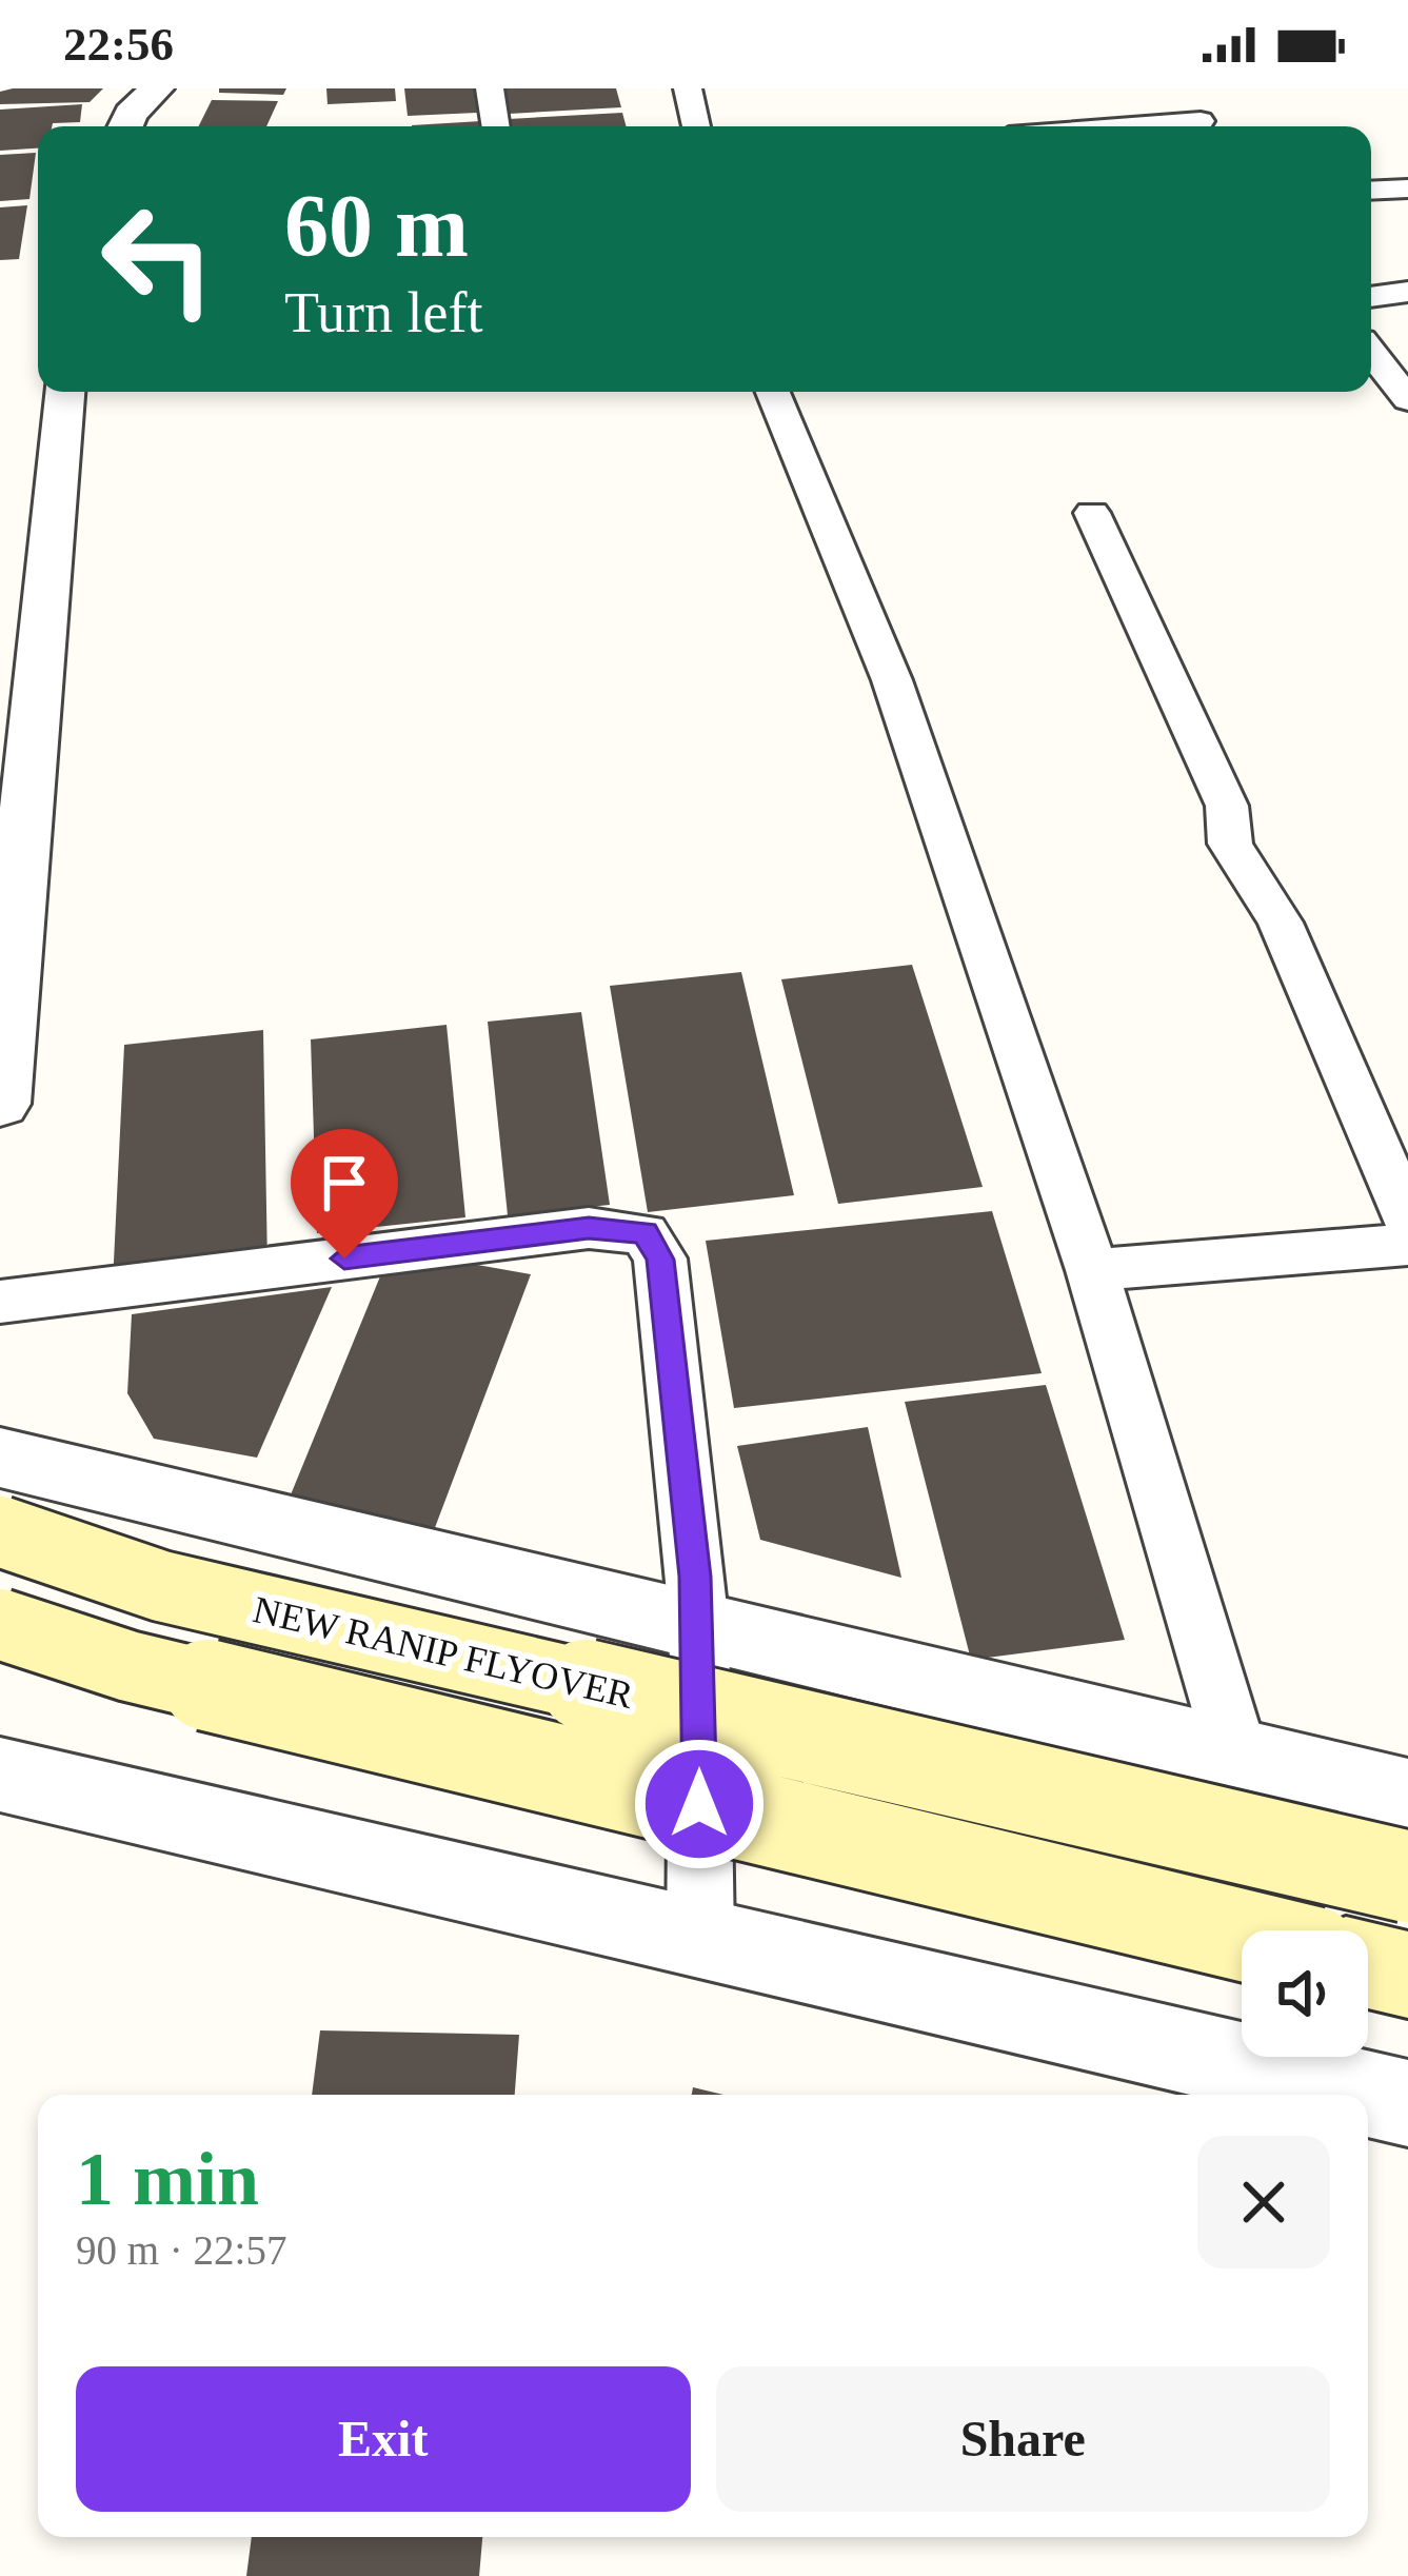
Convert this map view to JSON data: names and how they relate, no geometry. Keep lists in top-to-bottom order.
{
  "streets": {
    "main road": ["NEW RANIP FLYOVER"]
  },
  "page": {
    "status": "22:56",
    "turn": ["60 m", "Turn left"],
    "heading": ["1 min", "90 m · 22:57"],
    "buttons": ["Exit", "Share"]
  }
}
